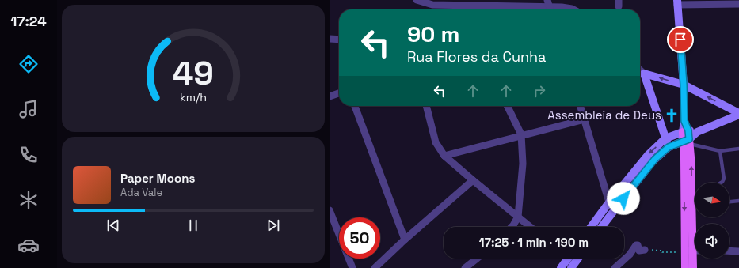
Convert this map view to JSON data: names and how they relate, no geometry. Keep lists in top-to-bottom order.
{
  "places": {
    "church": ["Assembleia de Deus"]
  },
  "north": "right",
  "page": {
    "tabs": "17:24",
    "turn": ["90 m", "Rua Flores da Cunha"],
    "song": ["Paper Moons", "Ada Vale"],
    "limit": "50",
    "trip": "17:25 · 1 min · 190 m",
    "gauge": ["49", "km/h"]
  }
}
